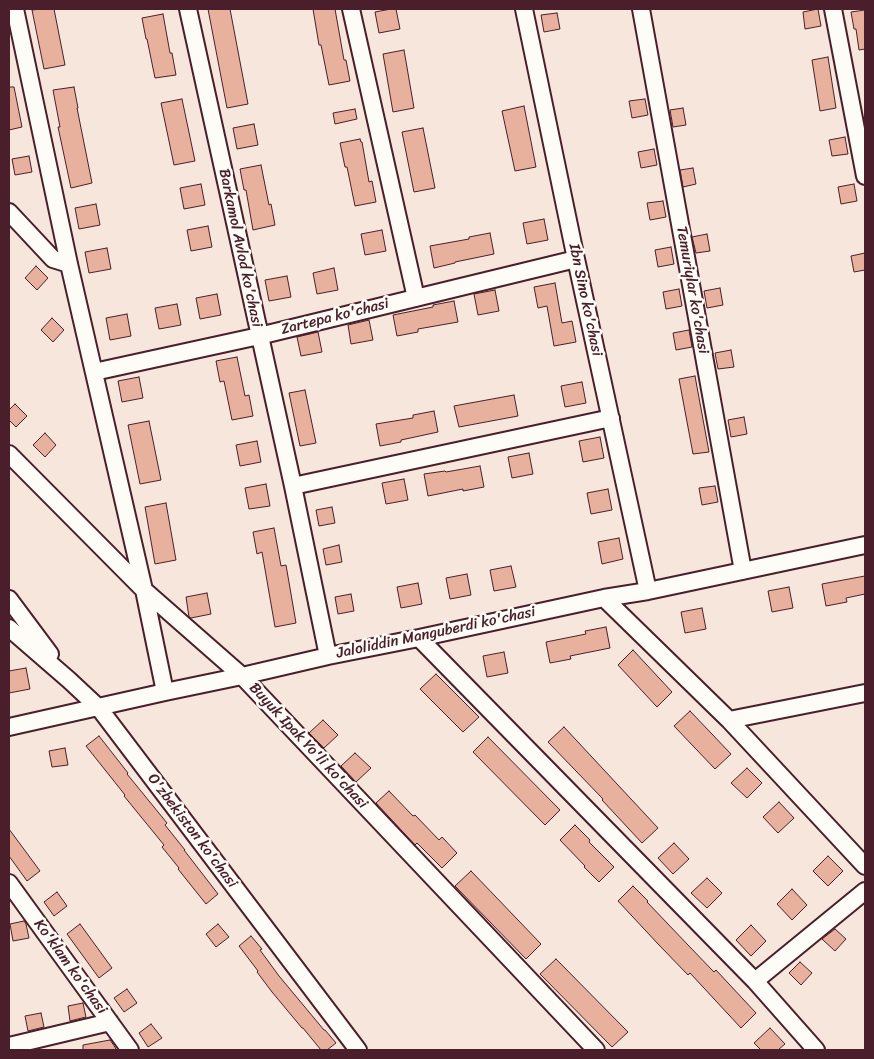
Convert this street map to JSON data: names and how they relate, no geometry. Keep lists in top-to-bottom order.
{
  "streets": {
    "street": [
      "Barkamol Avlod ko'chasi",
      "Temuriylar ko'chasi",
      "Ibn Sino ko'chasi",
      "Zartepa ko'chasi",
      "Jaloliddin Manguberdi ko'chasi",
      "Buyuk Ipak Yo'li ko'chasi",
      "O'zbekiston ko'chasi",
      "Ko'klam ko'chasi"
    ]
  },
  "crossings": [
    ["Barkamol Avlod ko'chasi", "Zartepa ko'chasi"],
    ["Barkamol Avlod ko'chasi", "Jaloliddin Manguberdi ko'chasi"],
    ["Temuriylar ko'chasi", "Jaloliddin Manguberdi ko'chasi"],
    ["Ibn Sino ko'chasi", "Zartepa ko'chasi"],
    ["Ibn Sino ko'chasi", "Jaloliddin Manguberdi ko'chasi"],
    ["Jaloliddin Manguberdi ko'chasi", "Buyuk Ipak Yo'li ko'chasi"],
    ["Jaloliddin Manguberdi ko'chasi", "O'zbekiston ko'chasi"]
  ]
}
